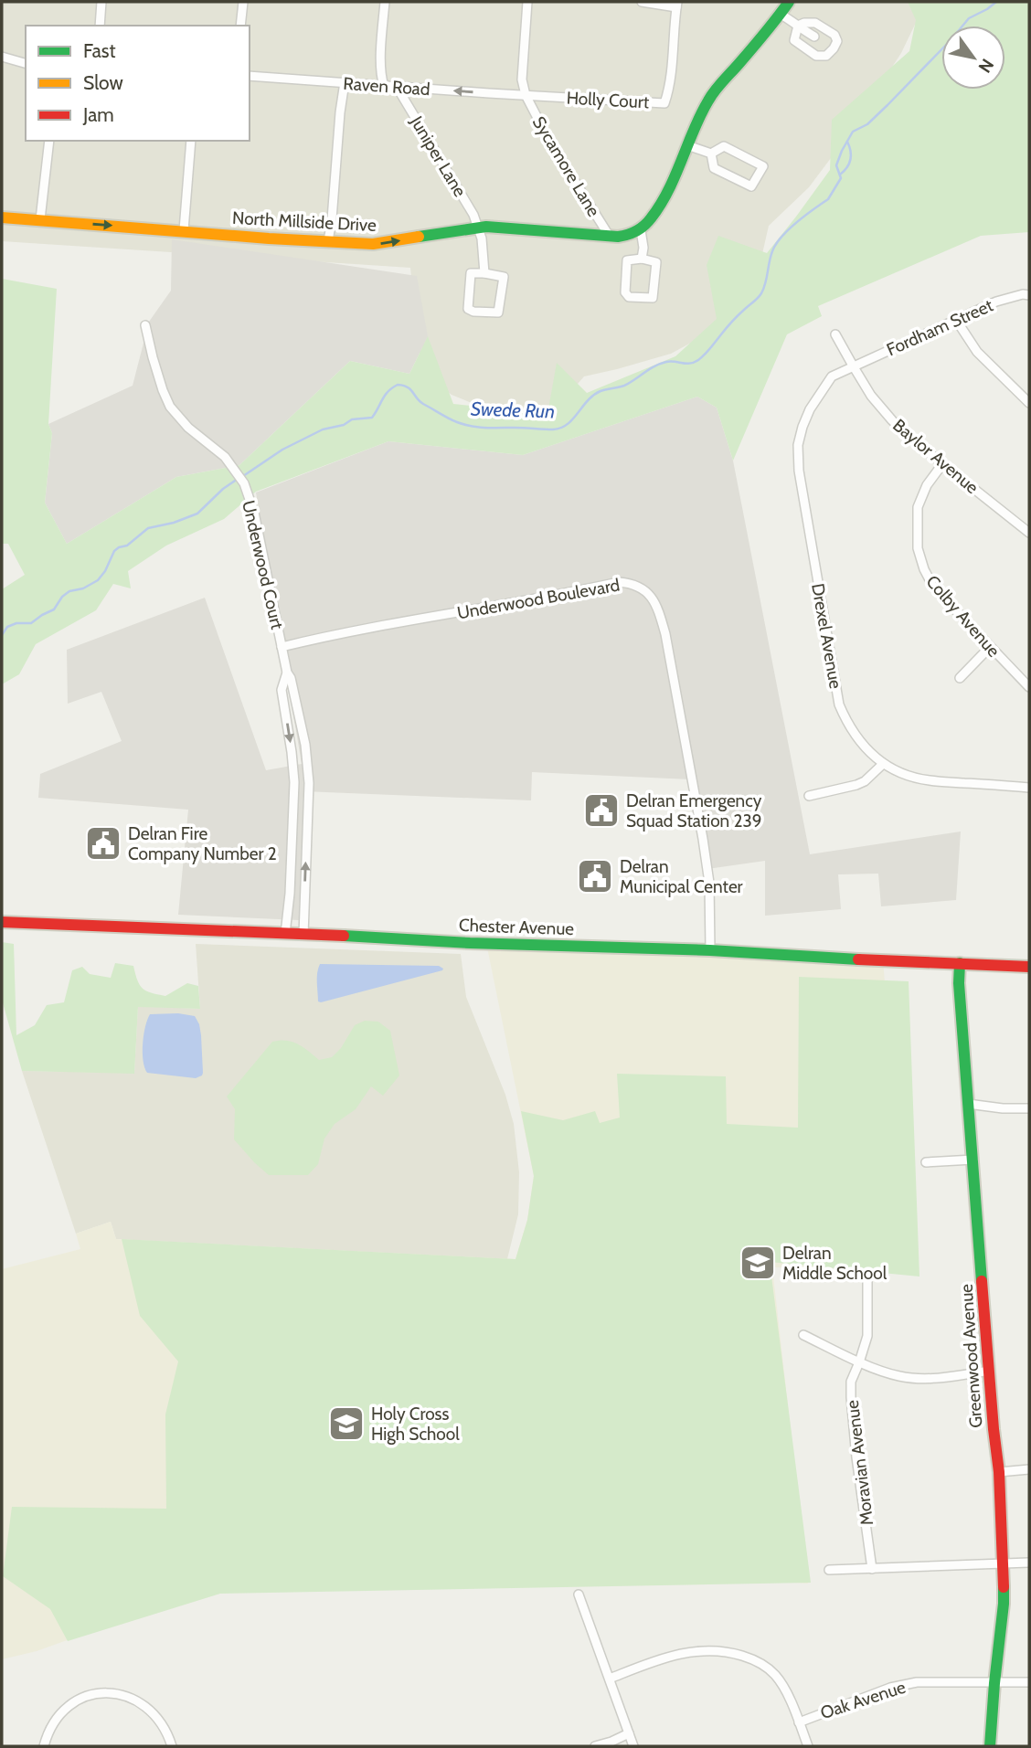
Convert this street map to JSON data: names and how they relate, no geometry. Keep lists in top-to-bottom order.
{
  "streets": {
    "street": [
      "Raven Road",
      "Holly Court",
      "Juniper Lane",
      "Sycamore Lane",
      "North Millside Drive",
      "Fordham Street",
      "Baylor Avenue",
      "Underwood Court",
      "Underwood Boulevard",
      "Colby Avenue",
      "Drexel Avenue",
      "Chester Avenue",
      "Greenwood Avenue",
      "Moravian Avenue",
      "Oak Avenue"
    ]
  },
  "crossings": [
    ["Raven Road", "Holly Court"],
    ["Raven Road", "Juniper Lane"],
    ["Raven Road", "Sycamore Lane"],
    ["Holly Court", "Sycamore Lane"],
    ["Juniper Lane", "North Millside Drive"],
    ["Sycamore Lane", "North Millside Drive"],
    ["Fordham Street", "Baylor Avenue"],
    ["Fordham Street", "Drexel Avenue"],
    ["Baylor Avenue", "Colby Avenue"],
    ["Baylor Avenue", "Drexel Avenue"],
    ["Underwood Court", "Underwood Boulevard"],
    ["Underwood Boulevard", "Chester Avenue"],
    ["Chester Avenue", "Greenwood Avenue"],
    ["Greenwood Avenue", "Oak Avenue"]
  ],
  "one_way": ["Raven Road", "North Millside Drive"],
  "water": ["Swede Run"],
  "places": {
    "public building": ["Delran Emergency Squad Station 239", "Delran Fire Company Number 2", "Delran Municipal Center"],
    "school or university": ["Delran Middle School", "Holy Cross High School"]
  },
  "legend": ["Fast", "Slow", "Jam"],
  "north": "bottom right"
}
